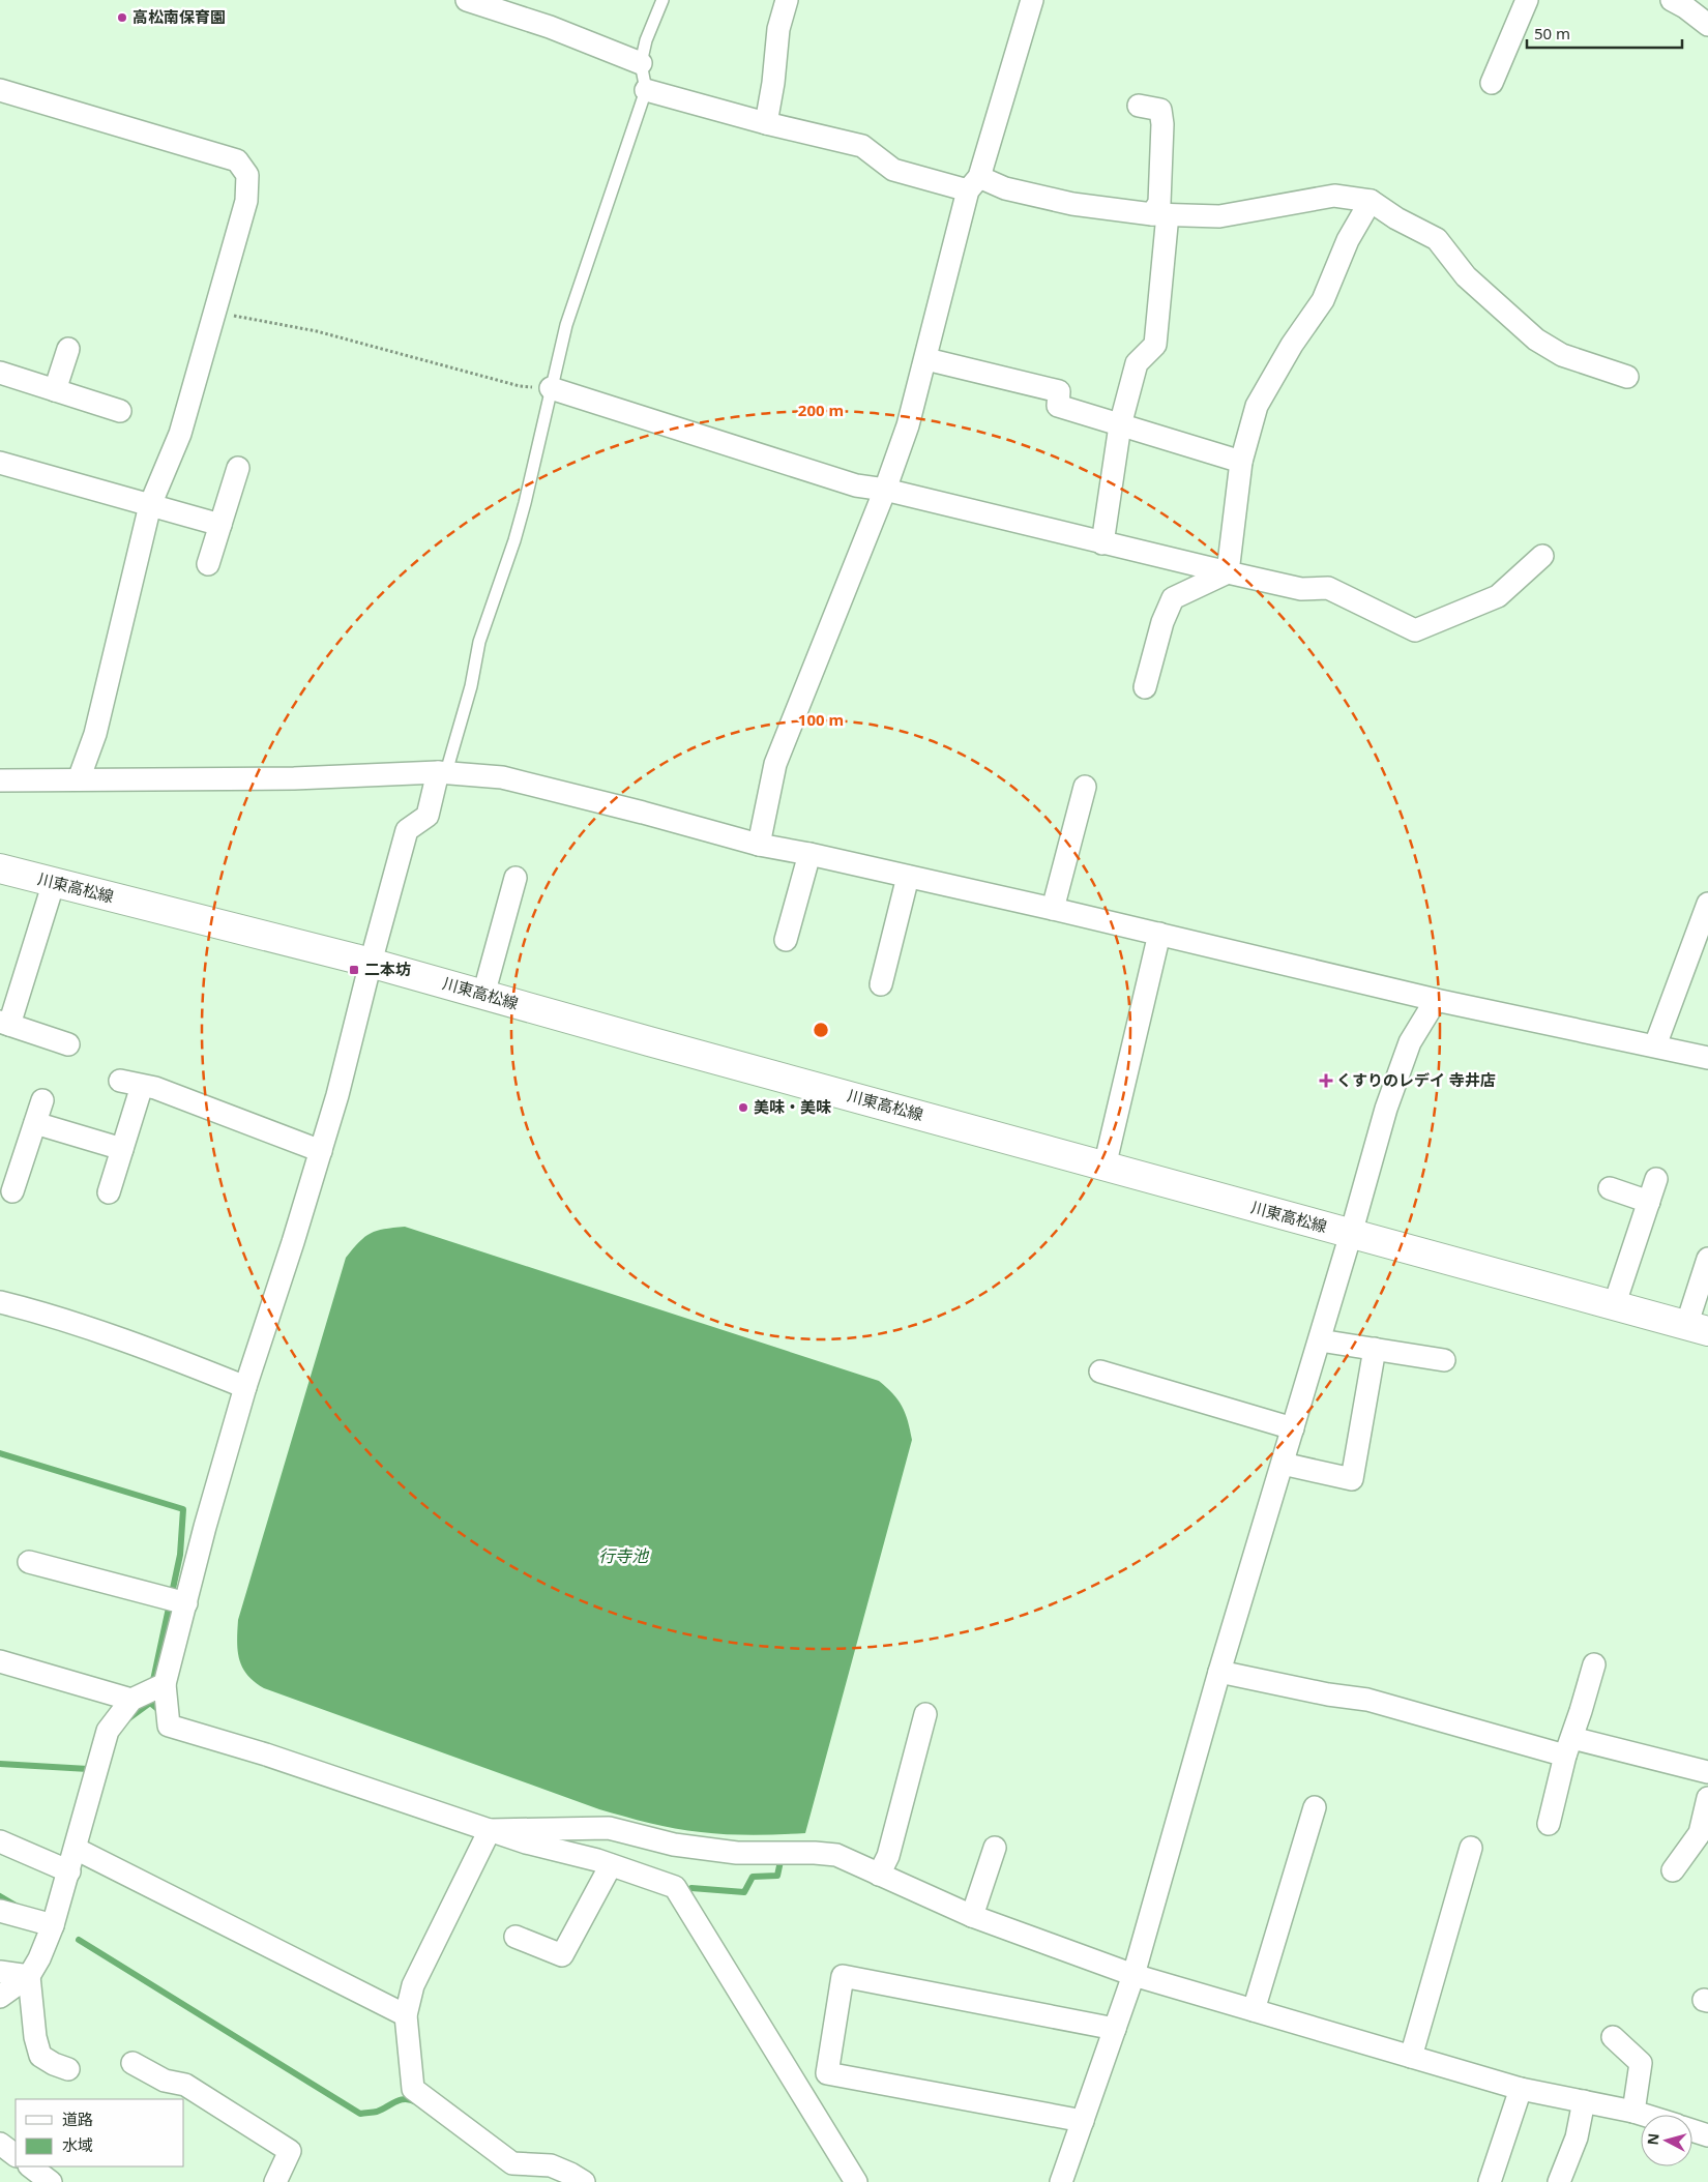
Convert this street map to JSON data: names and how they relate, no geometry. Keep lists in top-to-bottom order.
{
  "streets": {
    "main road": ["川東高松線"]
  },
  "water": ["行寺池"],
  "places": {
    "other": ["高松南保育園", "美味・美味"],
    "transit": ["二本坊"],
    "health": ["くすりのレデイ 寺井店"]
  },
  "legend": ["道路", "水域"],
  "scale_bar": "50 m",
  "north": "left",
  "rings": ["200 m", "100 m"]
}
